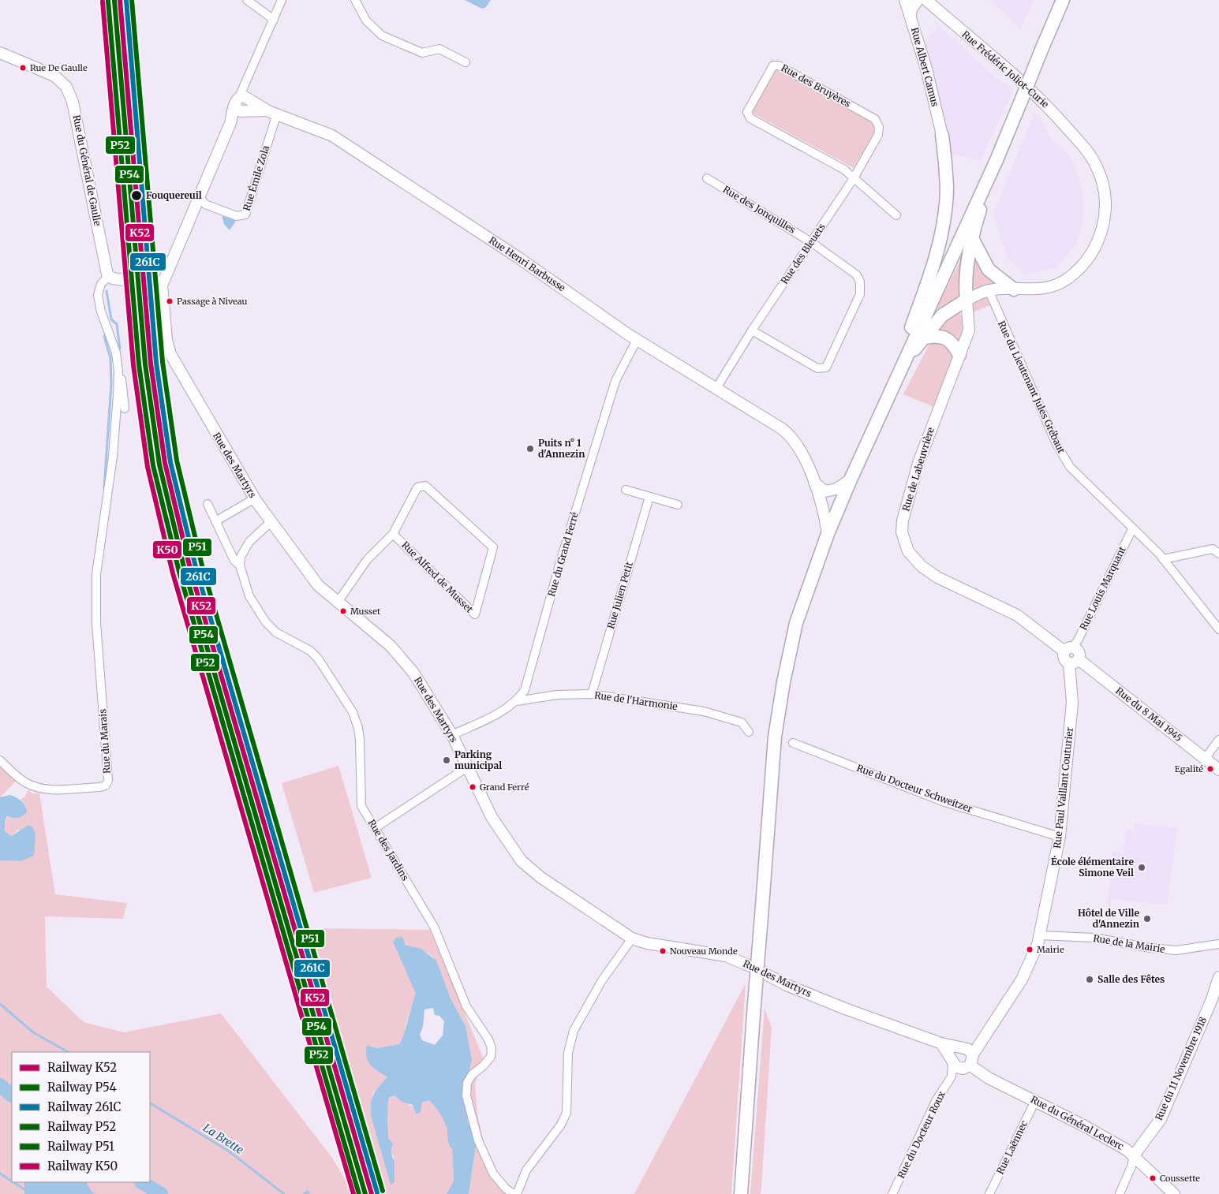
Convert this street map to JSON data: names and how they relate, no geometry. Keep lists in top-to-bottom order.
{
  "streets": {
    "street": [
      "Rue Albert Camus",
      "Rue Frédéric Joliot-Curie",
      "Rue des Bruyères",
      "Rue du Général de Gaulle",
      "Rue Émile Zola",
      "Rue des Jonquilles",
      "Rue des Bleuets",
      "Rue Henri Barbusse",
      "Rue du Lieutenant Jules Grébaut",
      "Rue des Martyrs",
      "Rue de Labeuvrière",
      "Rue du Grand Ferré",
      "Rue Alfred de Musset",
      "Rue Louis Marquant",
      "Rue Julien Petit",
      "Rue de l'Harmonie",
      "Rue du 8 Mai 1945",
      "Rue du Marais",
      "Rue Paul Vaillant Couturier",
      "Rue du Docteur Schweitzer",
      "Rue des Jardins",
      "Rue de la Mairie",
      "Rue du 11 Novembre 1918",
      "Rue du Général Leclerc",
      "Rue du Docteur Roux",
      "Rue Laënnec"
    ]
  },
  "crossings": [
    ["Rue Frédéric Joliot-Curie", "Rue du Lieutenant Jules Grébaut"],
    ["Rue Frédéric Joliot-Curie", "Rue de Labeuvrière"],
    ["Rue des Bruyères", "Rue des Bleuets"],
    ["Rue Émile Zola", "Rue Henri Barbusse"],
    ["Rue Émile Zola", "Rue des Martyrs"],
    ["Rue des Jonquilles", "Rue des Bleuets"],
    ["Rue des Bleuets", "Rue Henri Barbusse"],
    ["Rue Henri Barbusse", "Rue du Grand Ferré"],
    ["Rue du Lieutenant Jules Grébaut", "Rue Louis Marquant"],
    ["Rue des Martyrs", "Rue du Grand Ferré"],
    ["Rue des Martyrs", "Rue Alfred de Musset"],
    ["Rue de Labeuvrière", "Rue Louis Marquant"],
    ["Rue de Labeuvrière", "Rue Paul Vaillant Couturier"],
    ["Rue du Grand Ferré", "Rue de l'Harmonie"],
    ["Rue Louis Marquant", "Rue Paul Vaillant Couturier"],
    ["Rue Julien Petit", "Rue de l'Harmonie"],
    ["Rue du 8 Mai 1945", "Rue Paul Vaillant Couturier"],
    ["Rue Paul Vaillant Couturier", "Rue du Docteur Schweitzer"],
    ["Rue Paul Vaillant Couturier", "Rue de la Mairie"],
    ["Rue Paul Vaillant Couturier", "Rue du Général Leclerc"],
    ["Rue Paul Vaillant Couturier", "Rue du Docteur Roux"],
    ["Rue du 11 Novembre 1918", "Rue du Général Leclerc"],
    ["Rue du Général Leclerc", "Rue du Docteur Roux"],
    ["Rue du Général Leclerc", "Rue Laënnec"]
  ],
  "water": ["La Brette"],
  "places": [
    "Rue De Gaulle",
    "Fouquereuil",
    "Passage à Niveau",
    "Puits n° 1 d'Annezin",
    "Musset",
    "Parking municipal",
    "Egalité",
    "Grand Ferré",
    "École élémentaire Simone Veil",
    "Hôtel de Ville d'Annezin",
    "Mairie",
    "Nouveau Monde",
    "Salle des Fêtes",
    "Coussette"
  ],
  "lines": [
    "rail line K52",
    "rail line 261C",
    "rail line P51",
    "rail line P54",
    "rail line P52",
    "rail line K50"
  ],
  "legend": [
    "Railway K52",
    "Railway P54",
    "Railway 261C",
    "Railway P52",
    "Railway P51",
    "Railway K50"
  ]
}
